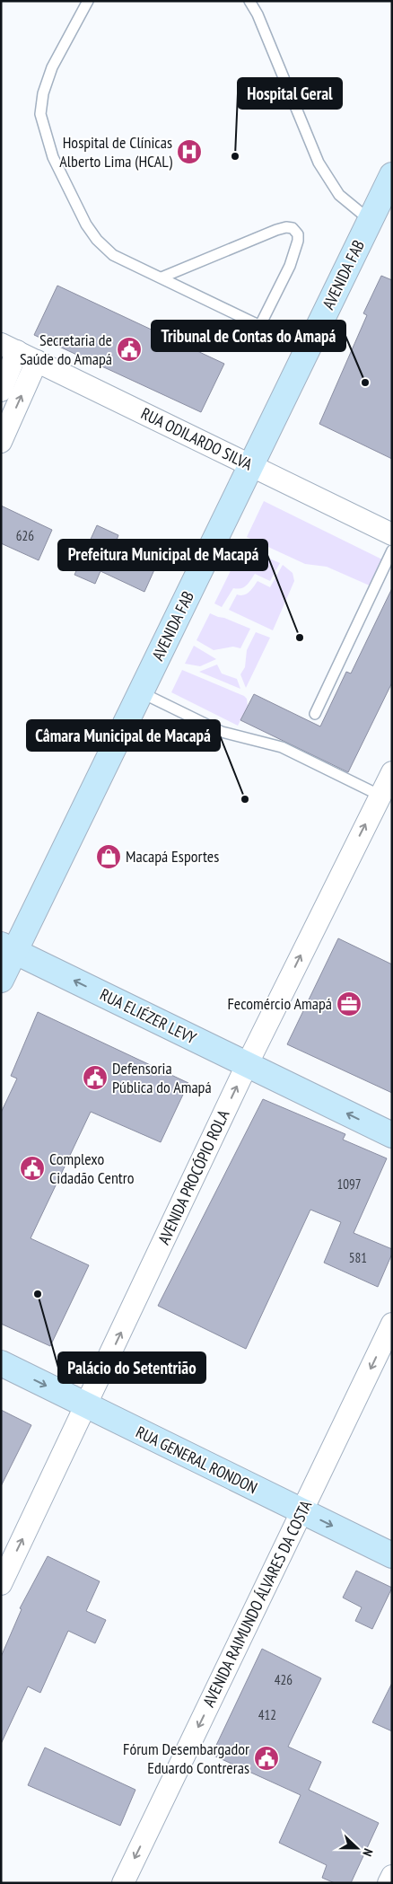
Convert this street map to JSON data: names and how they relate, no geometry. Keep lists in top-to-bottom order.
{
  "streets": {
    "main road": ["AVENIDA FAB", "RUA ELIÉZER LEVY", "RUA GENERAL RONDON"],
    "street": ["RUA ODILARDO SILVA", "AVENIDA PROCÓPIO ROLA", "AVENIDA RAIMUNDO ÁLVARES DA COSTA"]
  },
  "crossings": [
    ["AVENIDA FAB", "RUA ODILARDO SILVA"],
    ["AVENIDA FAB", "RUA ELIÉZER LEVY"],
    ["RUA ELIÉZER LEVY", "AVENIDA PROCÓPIO ROLA"],
    ["AVENIDA PROCÓPIO ROLA", "RUA GENERAL RONDON"],
    ["RUA GENERAL RONDON", "AVENIDA RAIMUNDO ÁLVARES DA COSTA"]
  ],
  "one_way": [
    "RUA ELIÉZER LEVY",
    "AVENIDA PROCÓPIO ROLA",
    "RUA GENERAL RONDON",
    "AVENIDA RAIMUNDO ÁLVARES DA COSTA"
  ],
  "places": {
    "hospital": ["Hospital de Clínicas Alberto Lima (HCAL)"],
    "other": [
      "Hospital Geral",
      "Tribunal de Contas do Amapá",
      "Prefeitura Municipal de Macapá",
      "Câmara Municipal de Macapá",
      "Palácio do Setentrião"
    ],
    "public building": [
      "Secretaria de Saúde do Amapá",
      "Defensoria Pública do Amapá",
      "Complexo Cidadão Centro",
      "Fórum Desembargador Eduardo Contreras"
    ],
    "shop": ["Macapá Esportes"],
    "office": ["Fecomércio Amapá"]
  },
  "house_numbers": [
    "626",
    "1097",
    "581",
    "426",
    "412"
  ],
  "north": "right"
}
